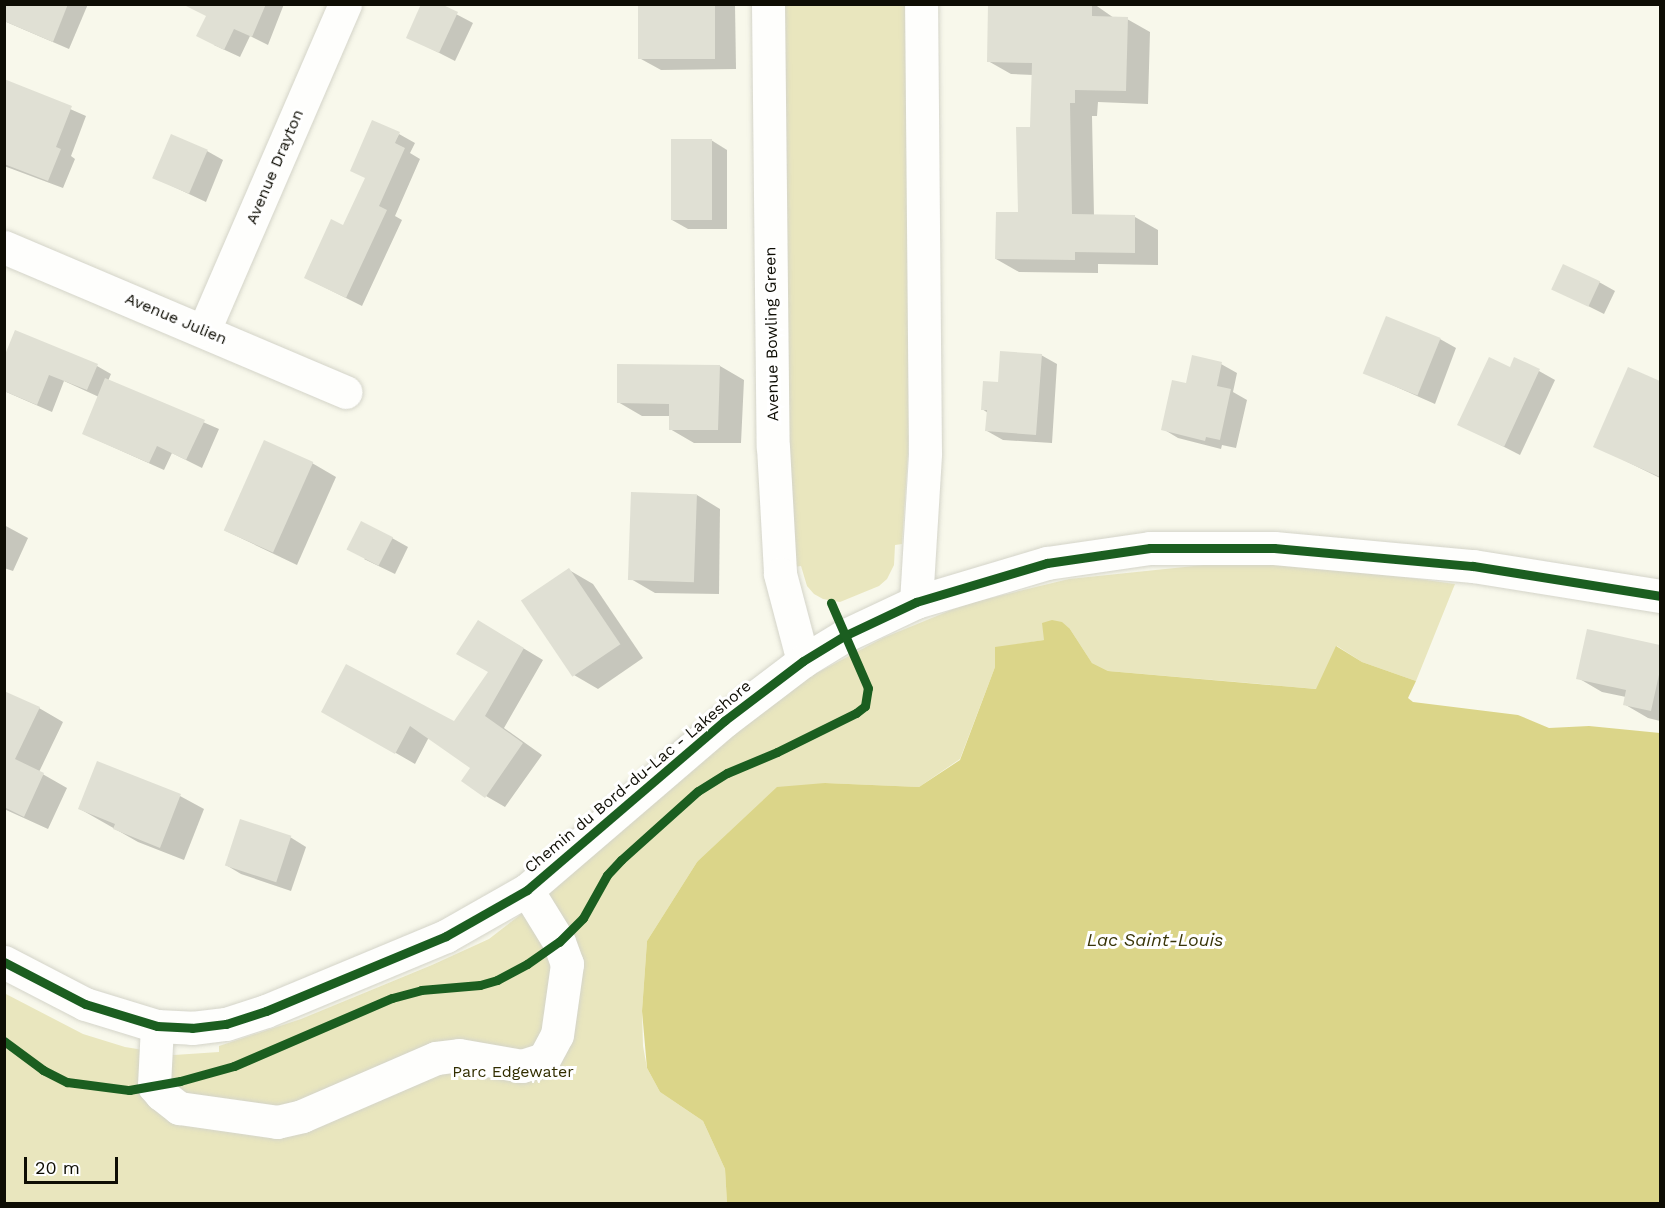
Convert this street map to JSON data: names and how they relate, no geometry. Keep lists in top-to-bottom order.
{
  "streets": {
    "street": [
      "Avenue Drayton",
      "Avenue Julien",
      "Avenue Bowling Green",
      "Chemin du Bord-du-Lac - Lakeshore"
    ]
  },
  "crossings": [
    ["Avenue Drayton", "Avenue Julien"],
    ["Avenue Bowling Green", "Chemin du Bord-du-Lac - Lakeshore"]
  ],
  "water": ["Lac Saint-Louis"],
  "parks": ["Parc Edgewater"],
  "scale_bar": "20 m"
}
